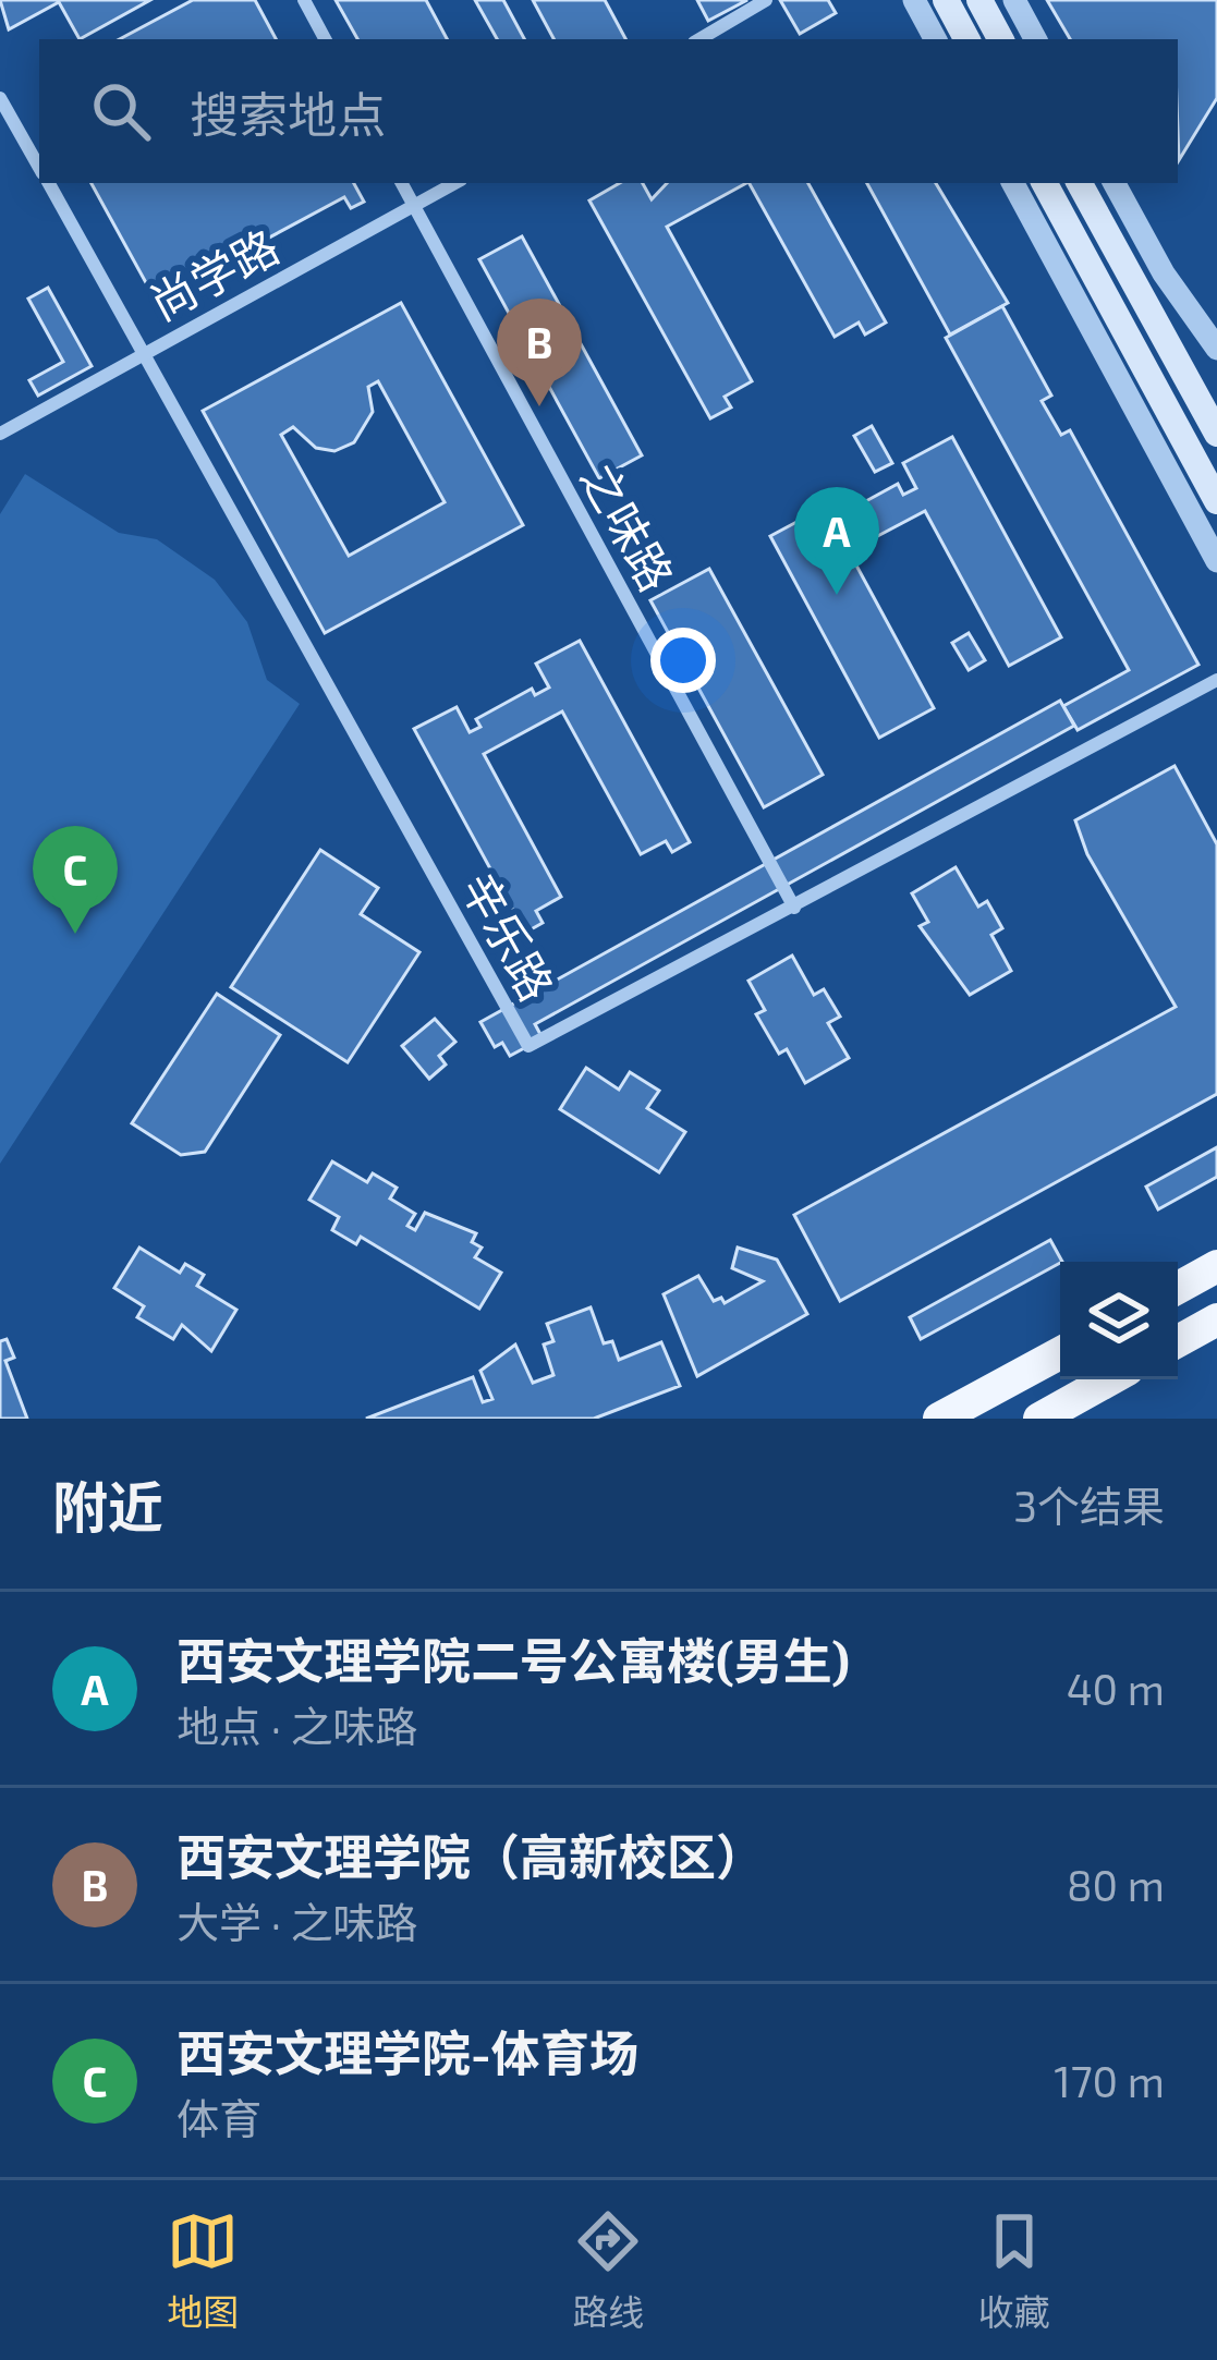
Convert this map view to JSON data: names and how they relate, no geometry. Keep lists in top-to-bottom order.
{
  "streets": {
    "street": ["尚学路", "之味路", "辛乐路"]
  },
  "crossings": [
    ["尚学路", "之味路"],
    ["尚学路", "辛乐路"],
    ["之味路", "辛乐路"]
  ],
  "page": {
    "search": "搜索地点",
    "pins": ["B", "A", "C"],
    "heading": ["附近", "3个结果"],
    "list": [
      {
        "mark": "A",
        "name": "西安文理学院二号公寓楼(男生)",
        "note": "地点 · 之味路",
        "value": "40 m"
      },
      {
        "mark": "B",
        "name": "西安文理学院（高新校区）",
        "note": "大学 · 之味路",
        "value": "80 m"
      },
      {
        "mark": "C",
        "name": "西安文理学院-体育场",
        "note": "体育",
        "value": "170 m"
      }
    ],
    "nav": ["地图", "路线", "收藏"]
  }
}
